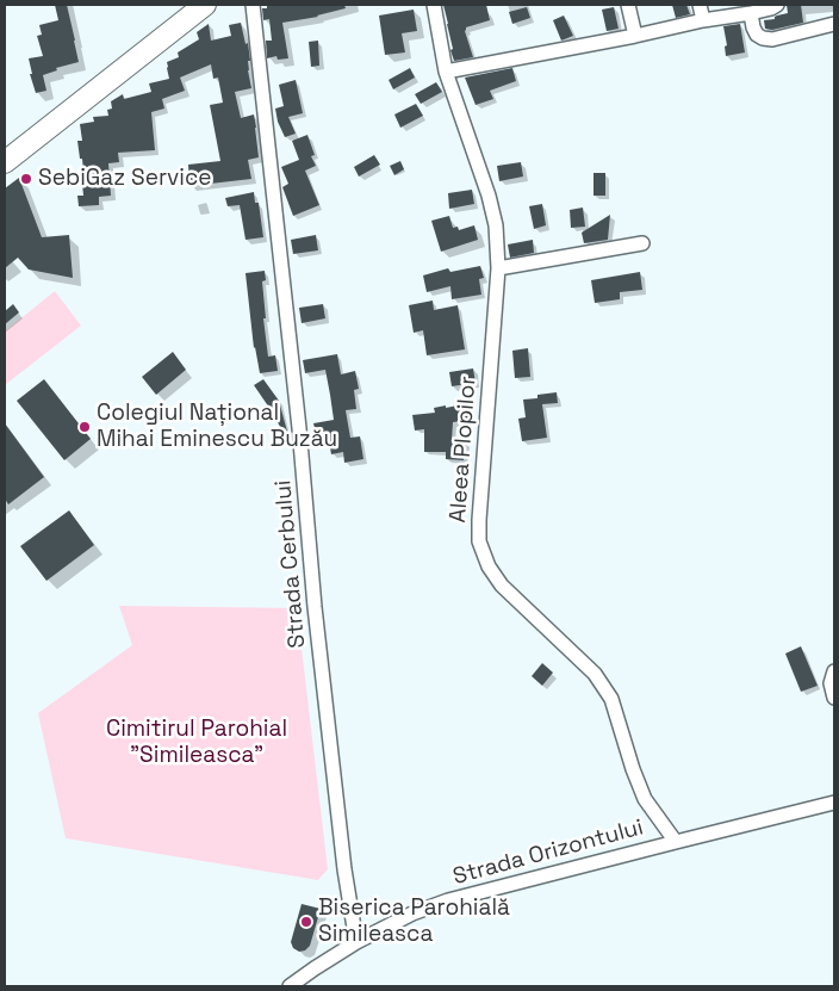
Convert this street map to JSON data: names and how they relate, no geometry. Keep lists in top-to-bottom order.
{
  "streets": {
    "street": ["Aleea Plopilor", "Strada Cerbului", "Strada Orizontului"]
  },
  "crossings": [
    ["Aleea Plopilor", "Strada Orizontului"],
    ["Strada Cerbului", "Strada Orizontului"]
  ],
  "parks": ["Cimitirul Parohial \"Simileasca\""],
  "places": ["SebiGaz Service", "Colegiul Național Mihai Eminescu Buzău", "Biserica Parohială Simileasca"]
}
